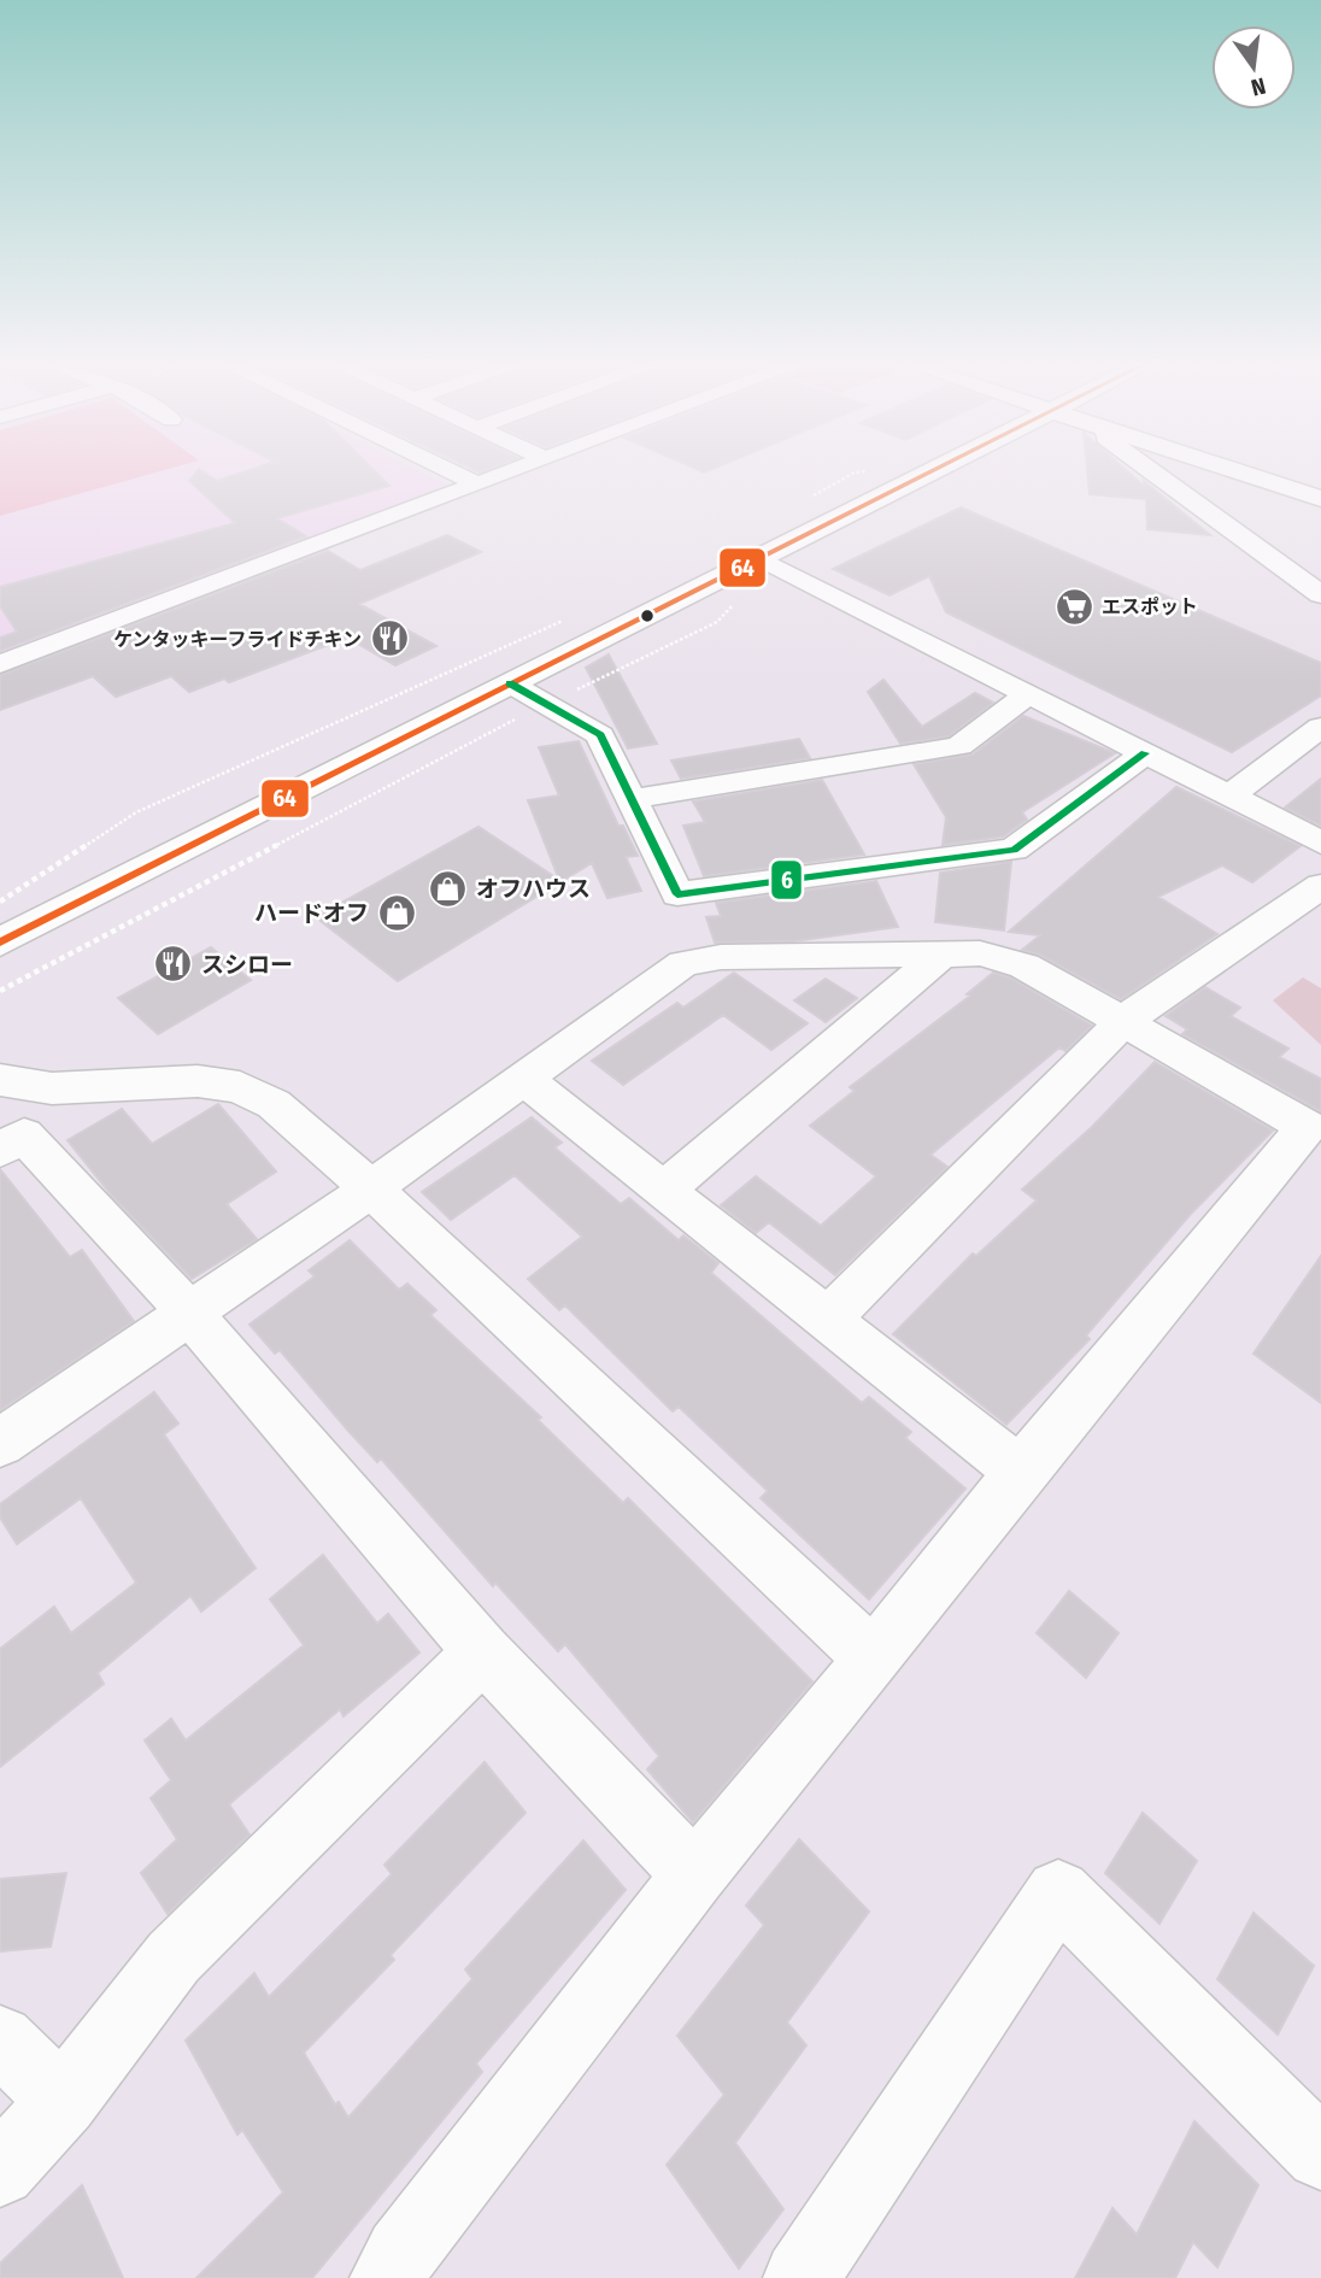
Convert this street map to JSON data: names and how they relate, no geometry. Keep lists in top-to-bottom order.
{
  "places": {
    "supermarket": ["エスポット"],
    "restaurant": ["ケンタッキーフライドチキン", "スシロー"],
    "shop": ["オフハウス", "ハードオフ"]
  },
  "lines": ["transit line 64", "transit line 6"],
  "north": "bottom"
}
